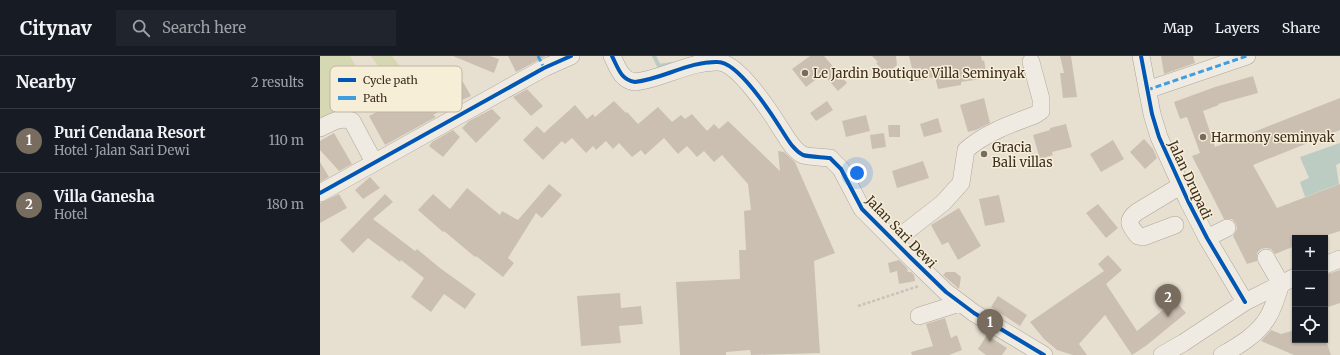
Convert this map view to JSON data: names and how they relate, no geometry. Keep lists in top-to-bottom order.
{
  "streets": {
    "street": ["Jalan Drupadi", "Jalan Sari Dewi"]
  },
  "places": ["Le Jardin Boutique Villa Seminyak", "Harmony seminyak", "Gracia Bali villas"],
  "legend": ["Cycle path", "Path"],
  "page": {
    "header": "Citynav",
    "search": "Search here",
    "nav": ["Map", "Layers", "Share"],
    "heading": ["Nearby", "2 results"],
    "list": [
      {
        "mark": "1",
        "name": "Puri Cendana Resort",
        "note": "Hotel · Jalan Sari Dewi",
        "value": "110 m"
      },
      {
        "mark": "2",
        "name": "Villa Ganesha",
        "note": "Hotel",
        "value": "180 m"
      }
    ],
    "map_buttons": ["+", "−"],
    "pins": ["2", "1"]
  }
}
